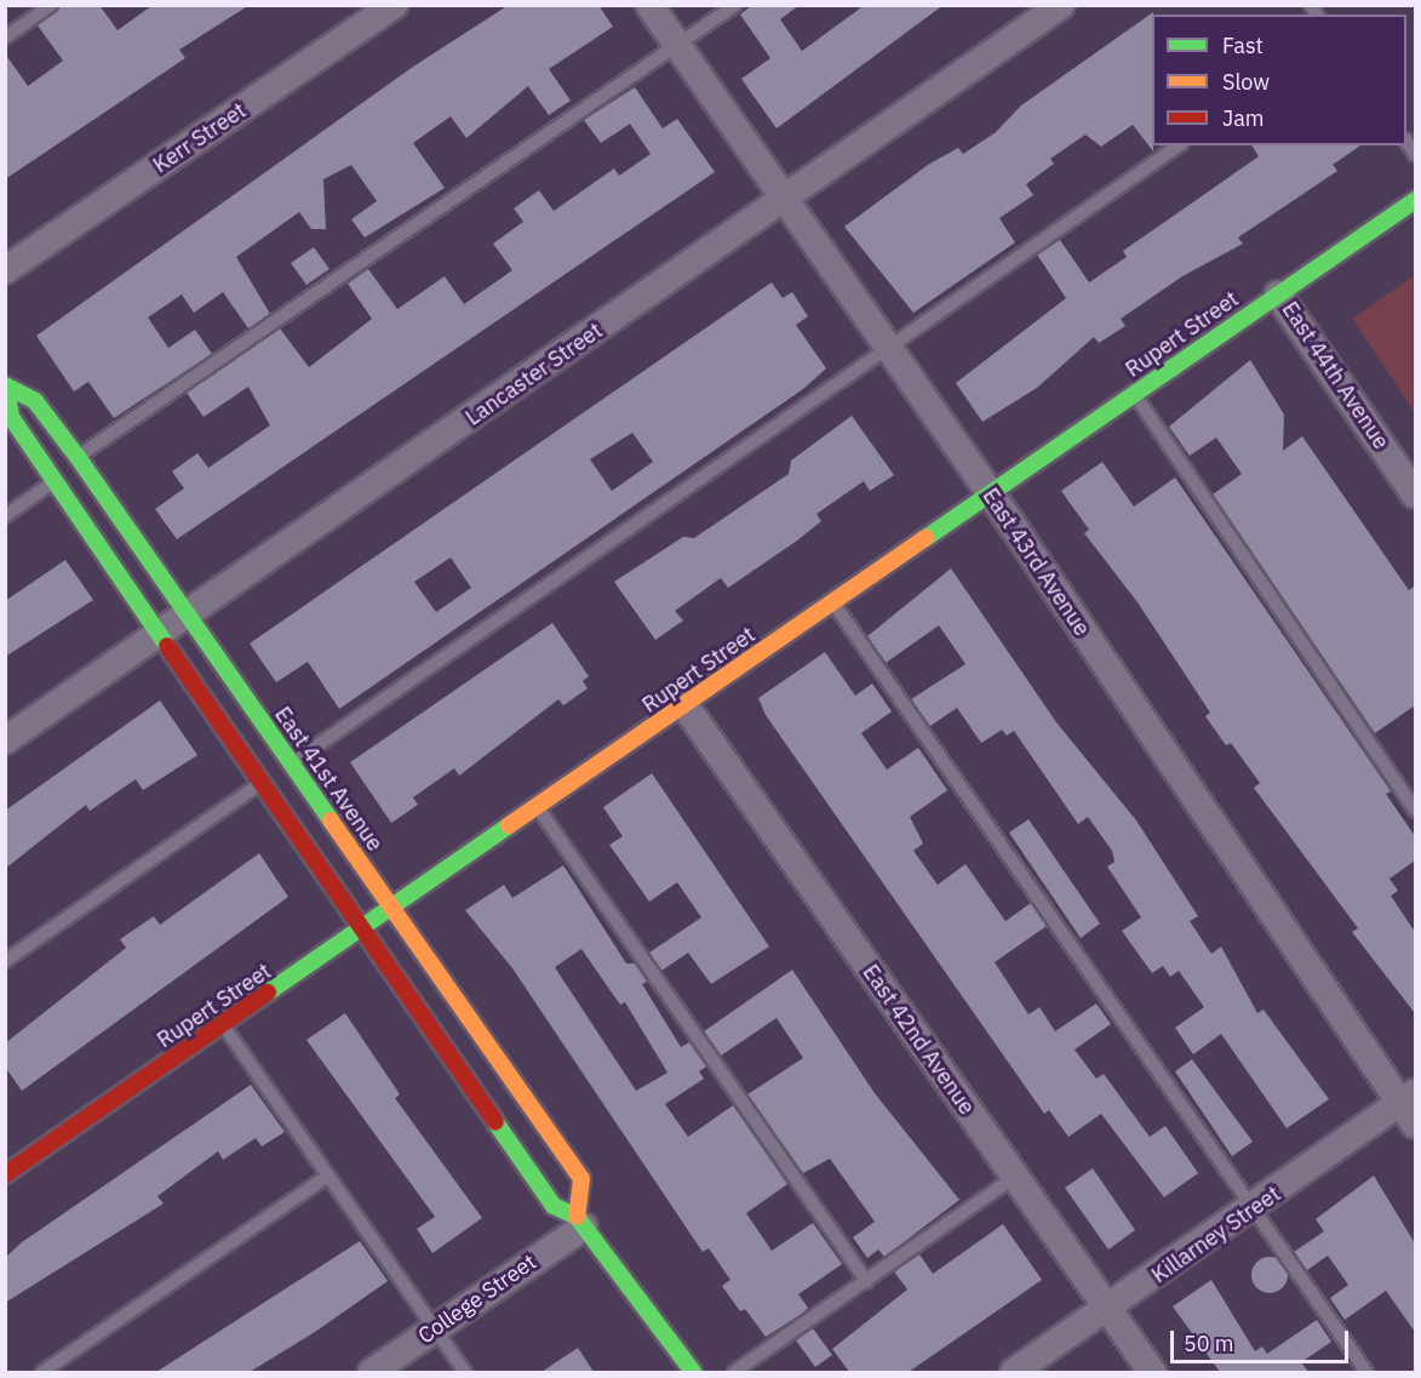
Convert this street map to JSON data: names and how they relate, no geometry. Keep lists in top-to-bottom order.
{
  "streets": {
    "main road": ["Rupert Street", "East 41st Avenue"],
    "street": [
      "Kerr Street",
      "Lancaster Street",
      "East 44th Avenue",
      "East 43rd Avenue",
      "East 42nd Avenue",
      "Killarney Street",
      "College Street"
    ]
  },
  "crossings": [
    ["Rupert Street", "East 44th Avenue"],
    ["Rupert Street", "East 43rd Avenue"],
    ["Rupert Street", "East 41st Avenue"],
    ["Rupert Street", "East 42nd Avenue"],
    ["Lancaster Street", "East 43rd Avenue"],
    ["Lancaster Street", "East 41st Avenue"],
    ["East 43rd Avenue", "Killarney Street"],
    ["East 41st Avenue", "College Street"],
    ["East 42nd Avenue", "Killarney Street"]
  ],
  "legend": ["Fast", "Slow", "Jam"],
  "scale_bar": "50 m"
}
